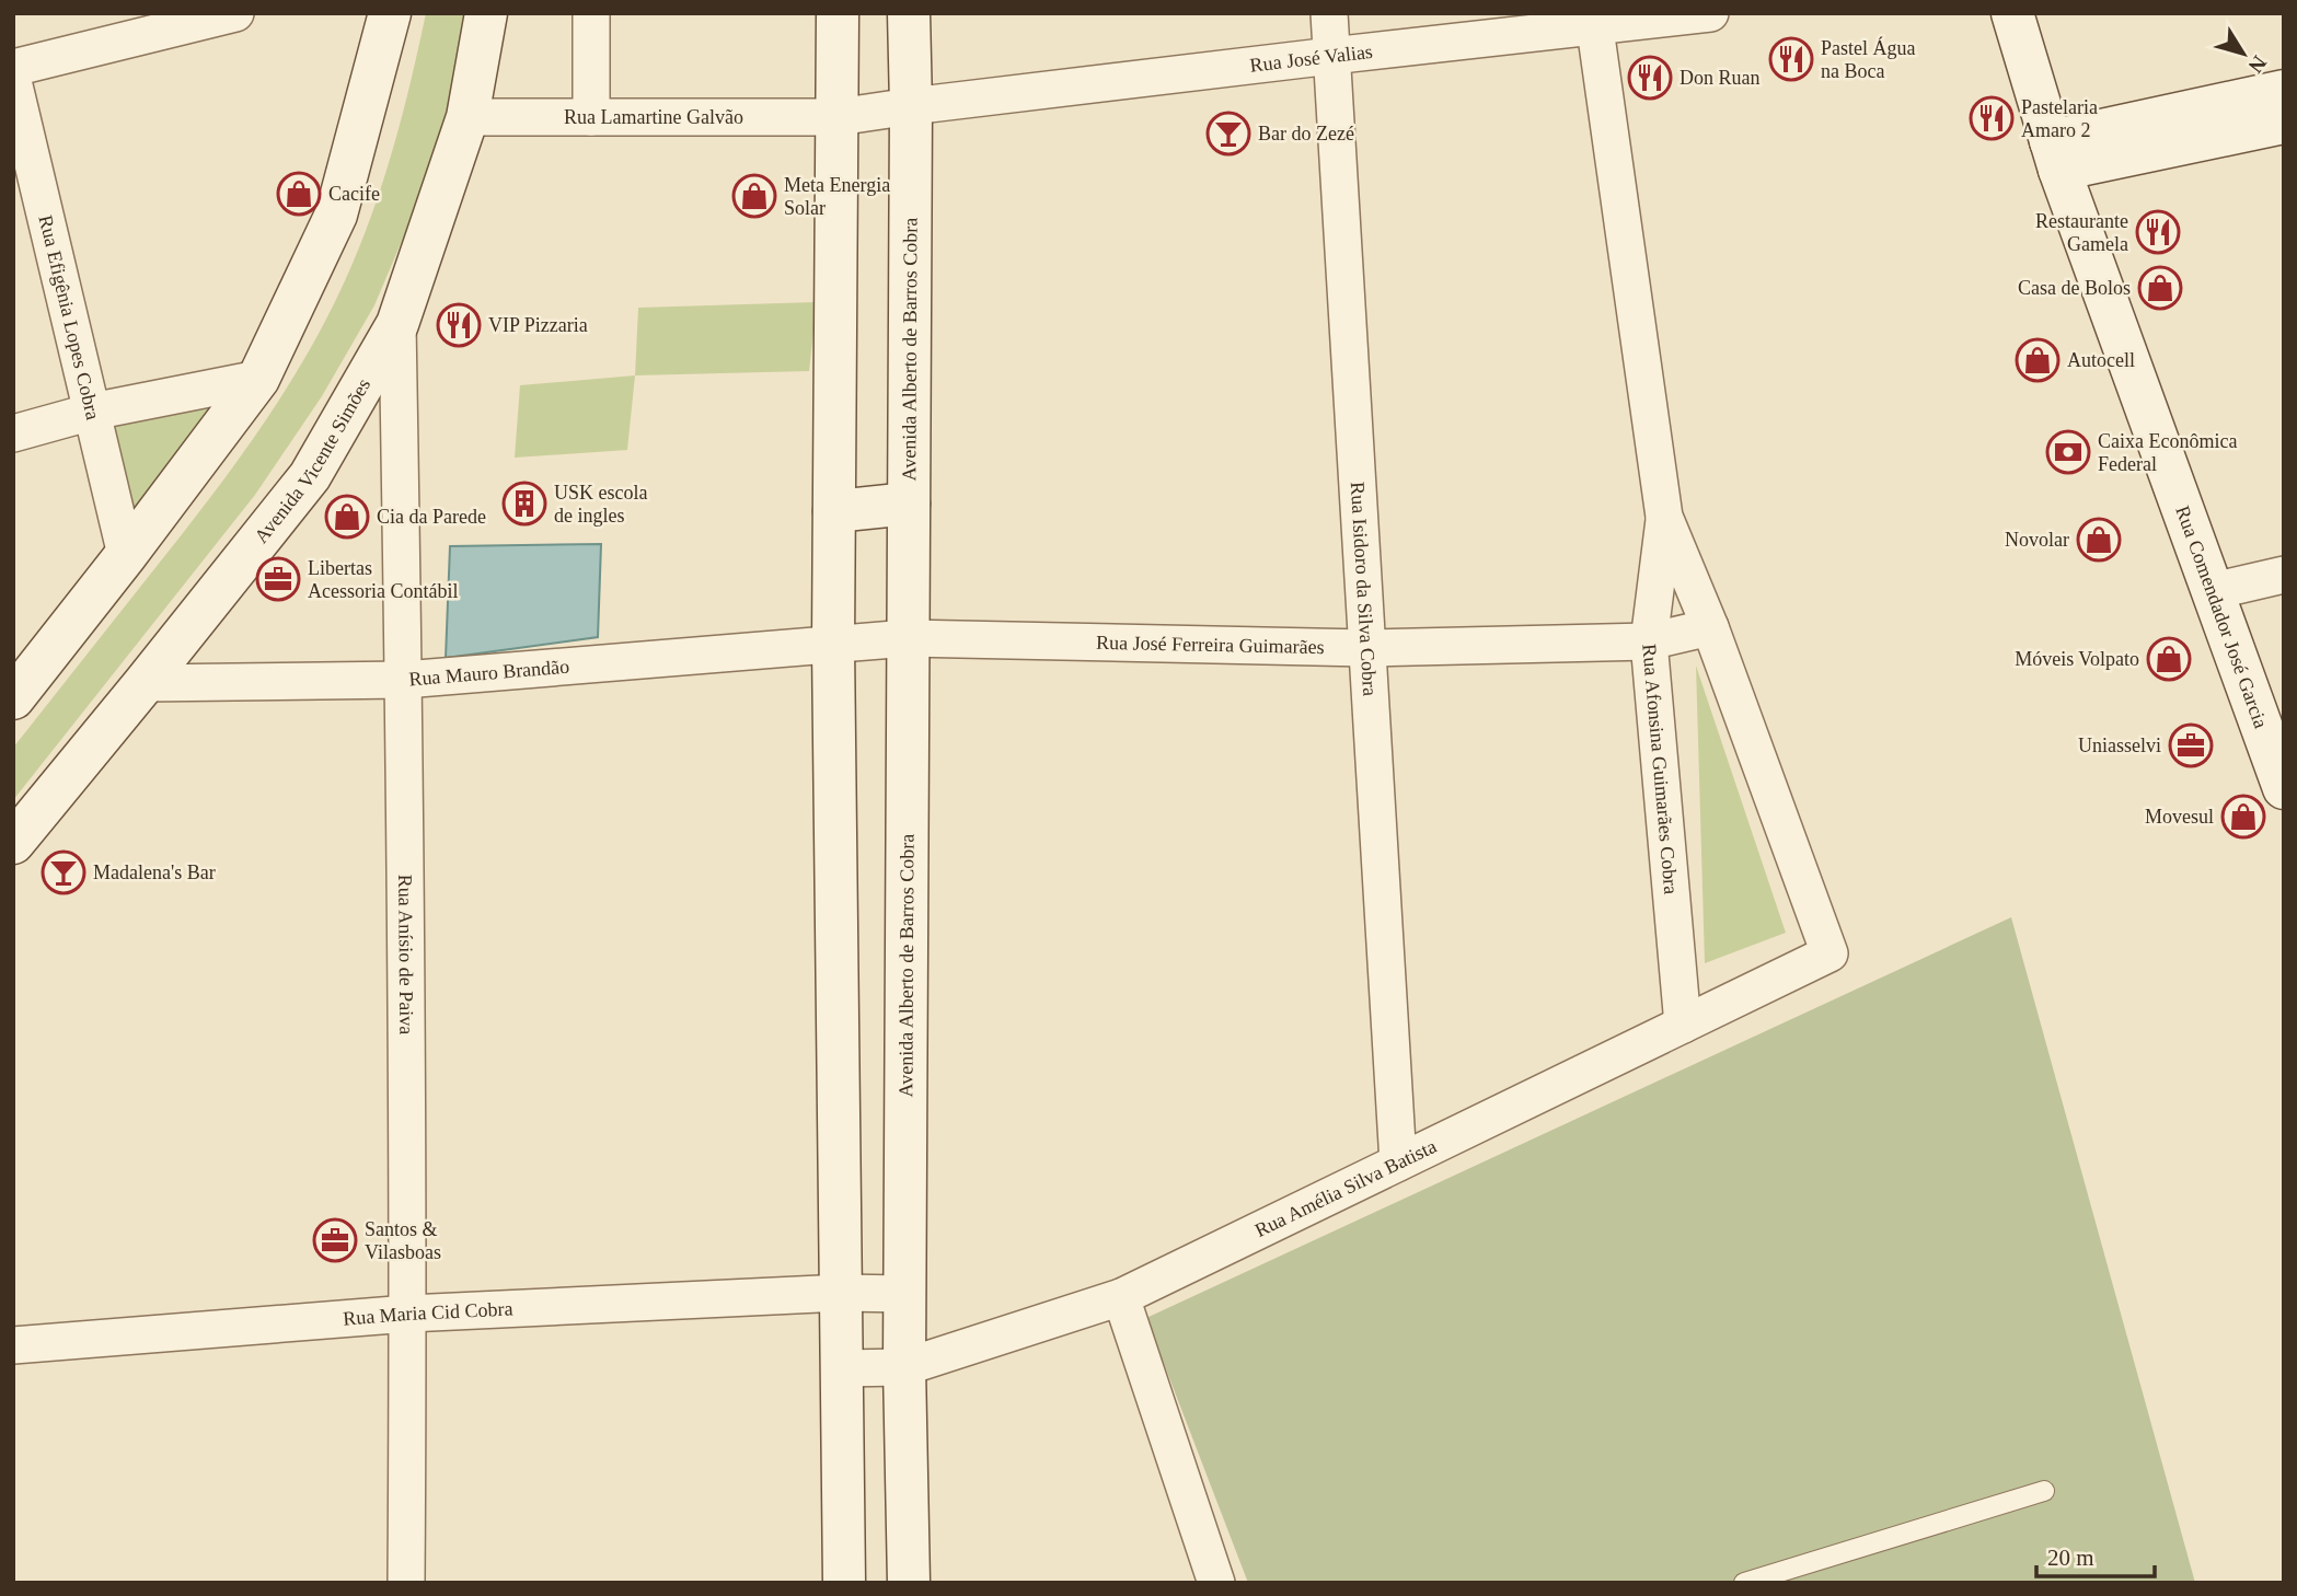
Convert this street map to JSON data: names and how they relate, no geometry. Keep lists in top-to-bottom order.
{
  "streets": {
    "street": [
      "Rua José Valias",
      "Rua Lamartine Galvão",
      "Rua Efigênia Lopes Cobra",
      "Avenida Alberto de Barros Cobra",
      "Avenida Vicente Simões",
      "Rua Isidoro da Silva Cobra",
      "Rua Comendador José Garcia",
      "Rua José Ferreira Guimarães",
      "Rua Mauro Brandão",
      "Rua Afonsina Guimarães Cobra",
      "Rua Anísio de Paiva",
      "Rua Amélia Silva Batista",
      "Rua Maria Cid Cobra"
    ]
  },
  "crossings": [
    ["Rua José Valias", "Avenida Alberto de Barros Cobra"],
    ["Rua José Valias", "Rua Isidoro da Silva Cobra"],
    ["Rua José Valias", "Rua Afonsina Guimarães Cobra"],
    ["Rua Lamartine Galvão", "Avenida Vicente Simões"],
    ["Avenida Alberto de Barros Cobra", "Rua José Ferreira Guimarães"],
    ["Avenida Alberto de Barros Cobra", "Rua Amélia Silva Batista"],
    ["Avenida Vicente Simões", "Rua Mauro Brandão"],
    ["Avenida Vicente Simões", "Rua Anísio de Paiva"],
    ["Rua Isidoro da Silva Cobra", "Rua José Ferreira Guimarães"],
    ["Rua Isidoro da Silva Cobra", "Rua Amélia Silva Batista"],
    ["Rua José Ferreira Guimarães", "Rua Afonsina Guimarães Cobra"],
    ["Rua Mauro Brandão", "Rua Anísio de Paiva"],
    ["Rua Afonsina Guimarães Cobra", "Rua Amélia Silva Batista"],
    ["Rua Anísio de Paiva", "Rua Maria Cid Cobra"]
  ],
  "places": {
    "restaurant": [
      "Pastel Água na Boca",
      "Don Ruan",
      "Pastelaria Amaro 2",
      "Restaurante Gamela",
      "VIP Pizzaria"
    ],
    "bar": ["Bar do Zezé", "Madalena's Bar"],
    "shop": [
      "Cacife",
      "Meta Energia Solar",
      "Casa de Bolos",
      "Autocell",
      "Cia da Parede",
      "Novolar",
      "Móveis Volpato",
      "Movesul"
    ],
    "bank": ["Caixa Econômica Federal"],
    "building": ["USK escola de ingles"],
    "office": ["Libertas Acessoria Contábil", "Uniasselvi", "Santos & Vilasboas"]
  },
  "scale_bar": "20 m",
  "north": "bottom right"
}
